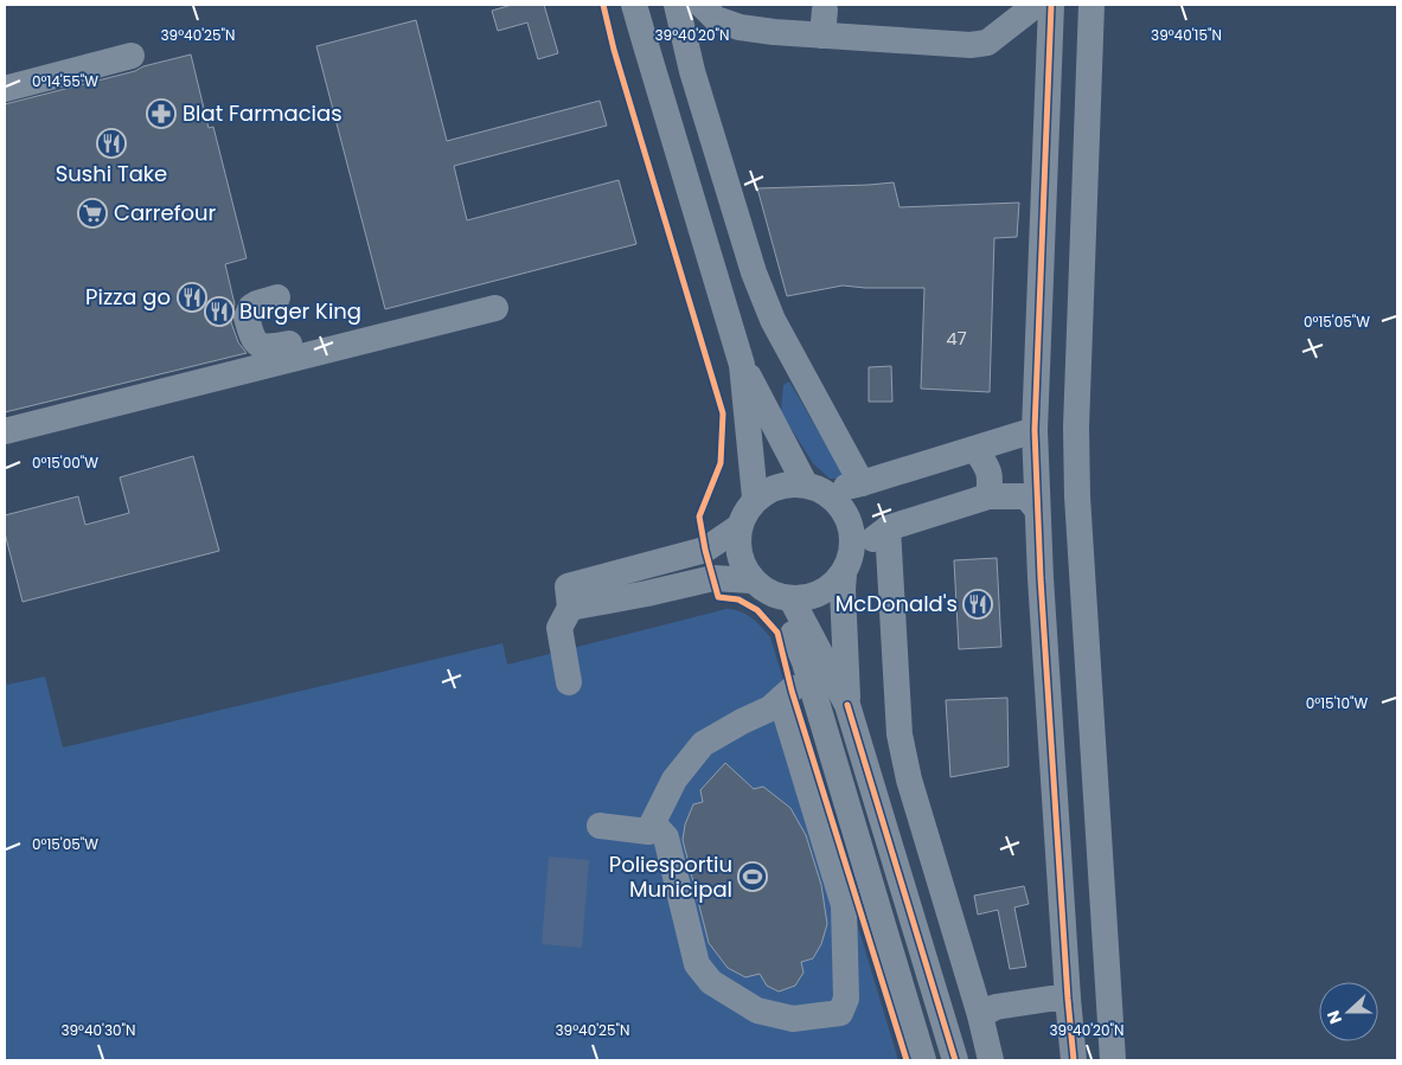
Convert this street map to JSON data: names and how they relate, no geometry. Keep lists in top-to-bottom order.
{
  "places": {
    "pharmacy": ["Blat Farmacias"],
    "restaurant": [
      "Sushi Take",
      "Pizza go",
      "Burger King",
      "McDonald's"
    ],
    "supermarket": ["Carrefour"],
    "sports": ["Poliesportiu Municipal"]
  },
  "house_numbers": ["47"],
  "north": "left",
  "coordinates": [
    "39°40'25\"N",
    "39°40'20\"N",
    "39°40'15\"N",
    "0°14'55\"W",
    "0°15'05\"W",
    "0°15'00\"W",
    "0°15'10\"W",
    "39°40'30\"N"
  ]
}
